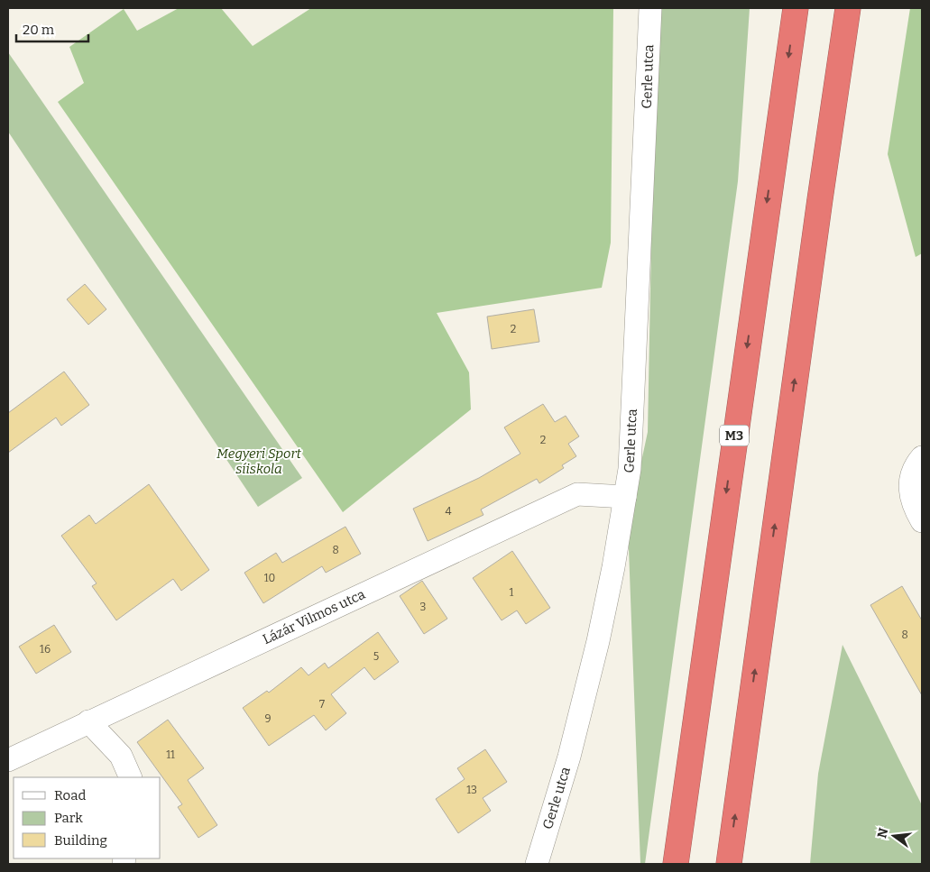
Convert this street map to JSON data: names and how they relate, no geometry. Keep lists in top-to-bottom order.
{
  "streets": {
    "highway": ["M3"],
    "street": ["Gerle utca", "Lázár Vilmos utca"]
  },
  "crossings": [
    ["Gerle utca", "Lázár Vilmos utca"]
  ],
  "parks": ["Megyeri Sport síiskola"],
  "house_numbers": [
    "2",
    "2",
    "4",
    "8",
    "10",
    "1",
    "3",
    "8",
    "16",
    "5",
    "7",
    "9",
    "11",
    "13"
  ],
  "legend": ["Road", "Park", "Building"],
  "scale_bar": "20 m",
  "north": "left"
}
